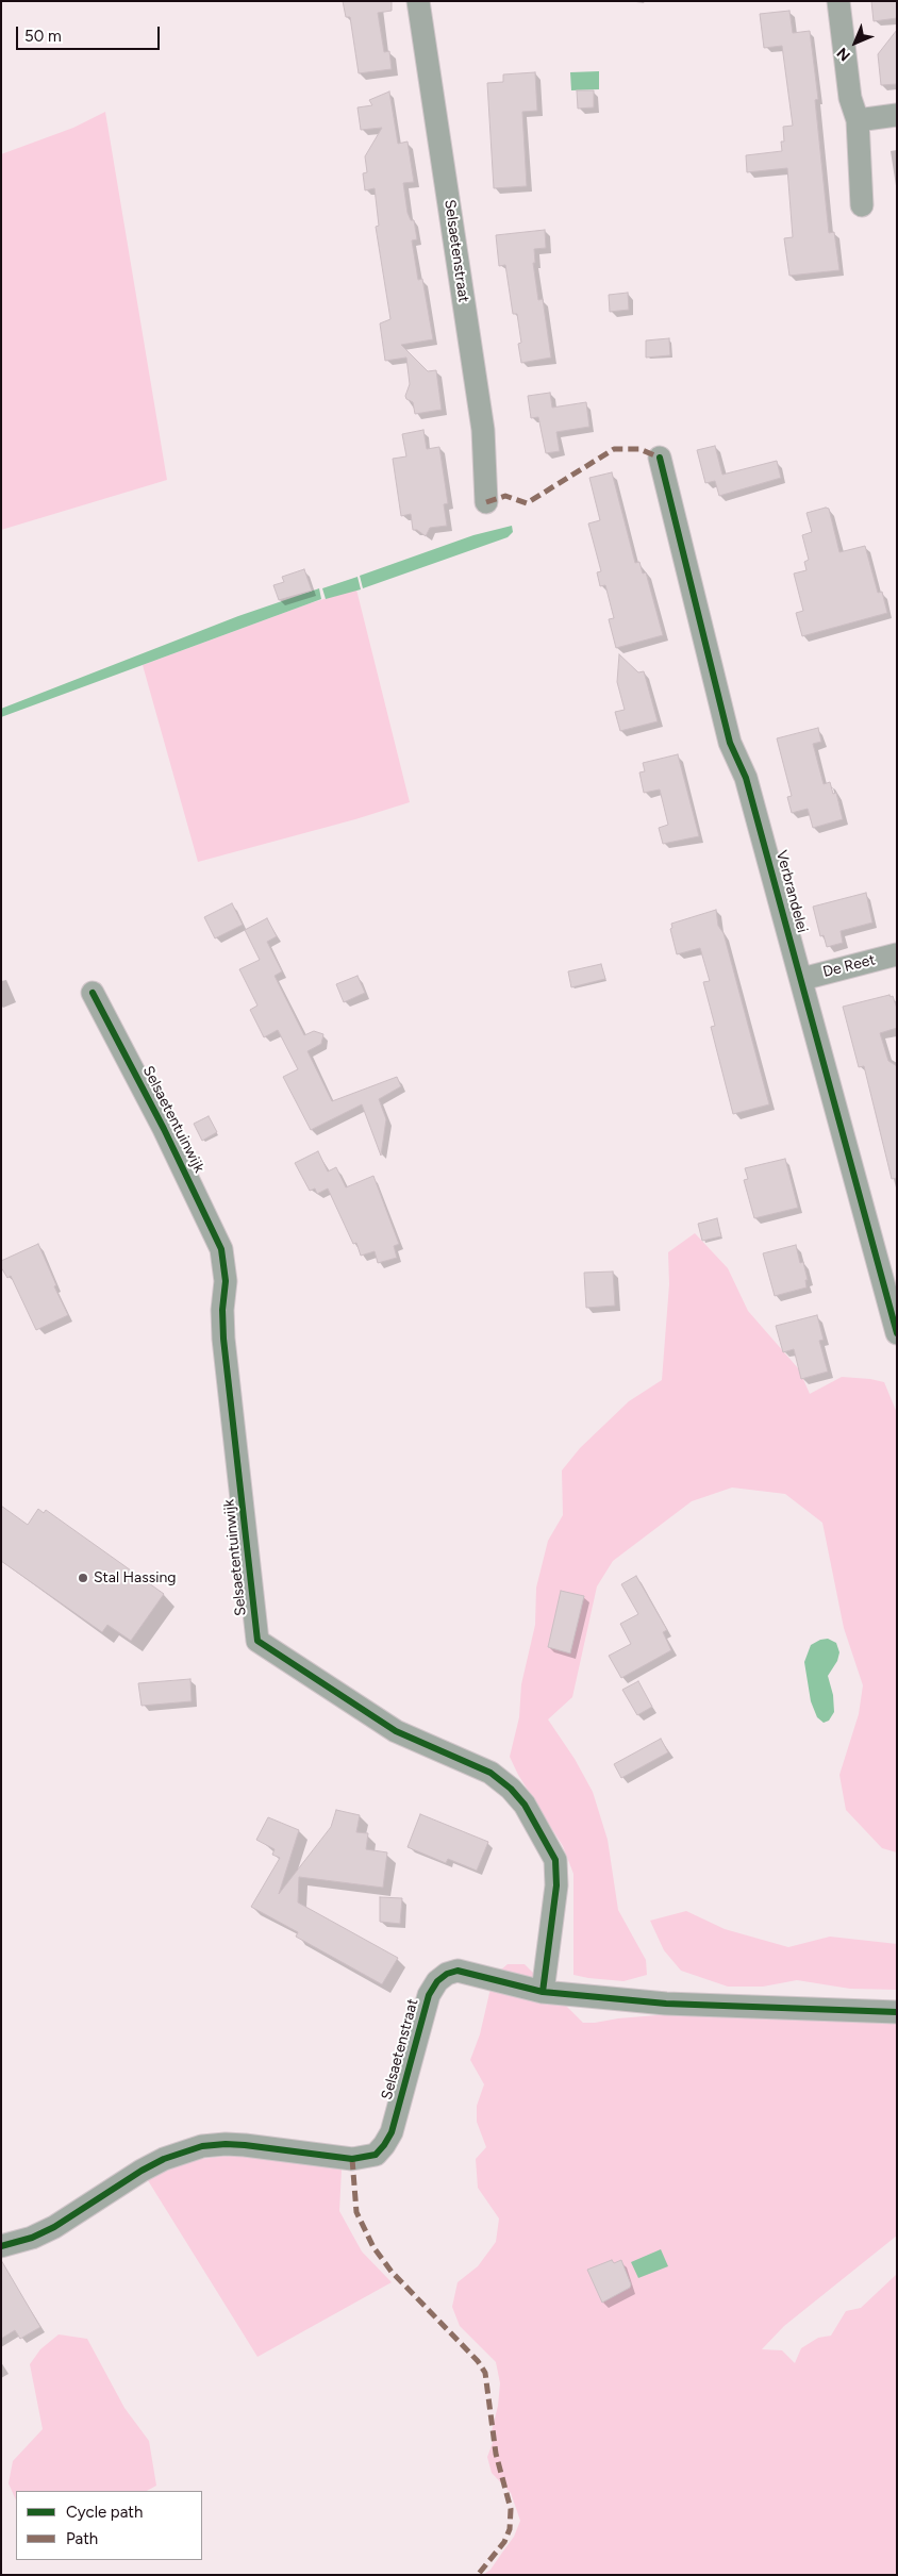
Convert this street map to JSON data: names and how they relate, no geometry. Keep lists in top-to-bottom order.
{
  "streets": {
    "street": [
      "Selsaetenstraat",
      "Verbrandelei",
      "De Reet",
      "Selsaetentuinwijk"
    ]
  },
  "crossings": [
    ["Selsaetenstraat", "Selsaetentuinwijk"],
    ["Verbrandelei", "De Reet"]
  ],
  "places": ["Stal Hassing"],
  "legend": ["Cycle path", "Path"],
  "scale_bar": "50 m",
  "north": "bottom left"
}
